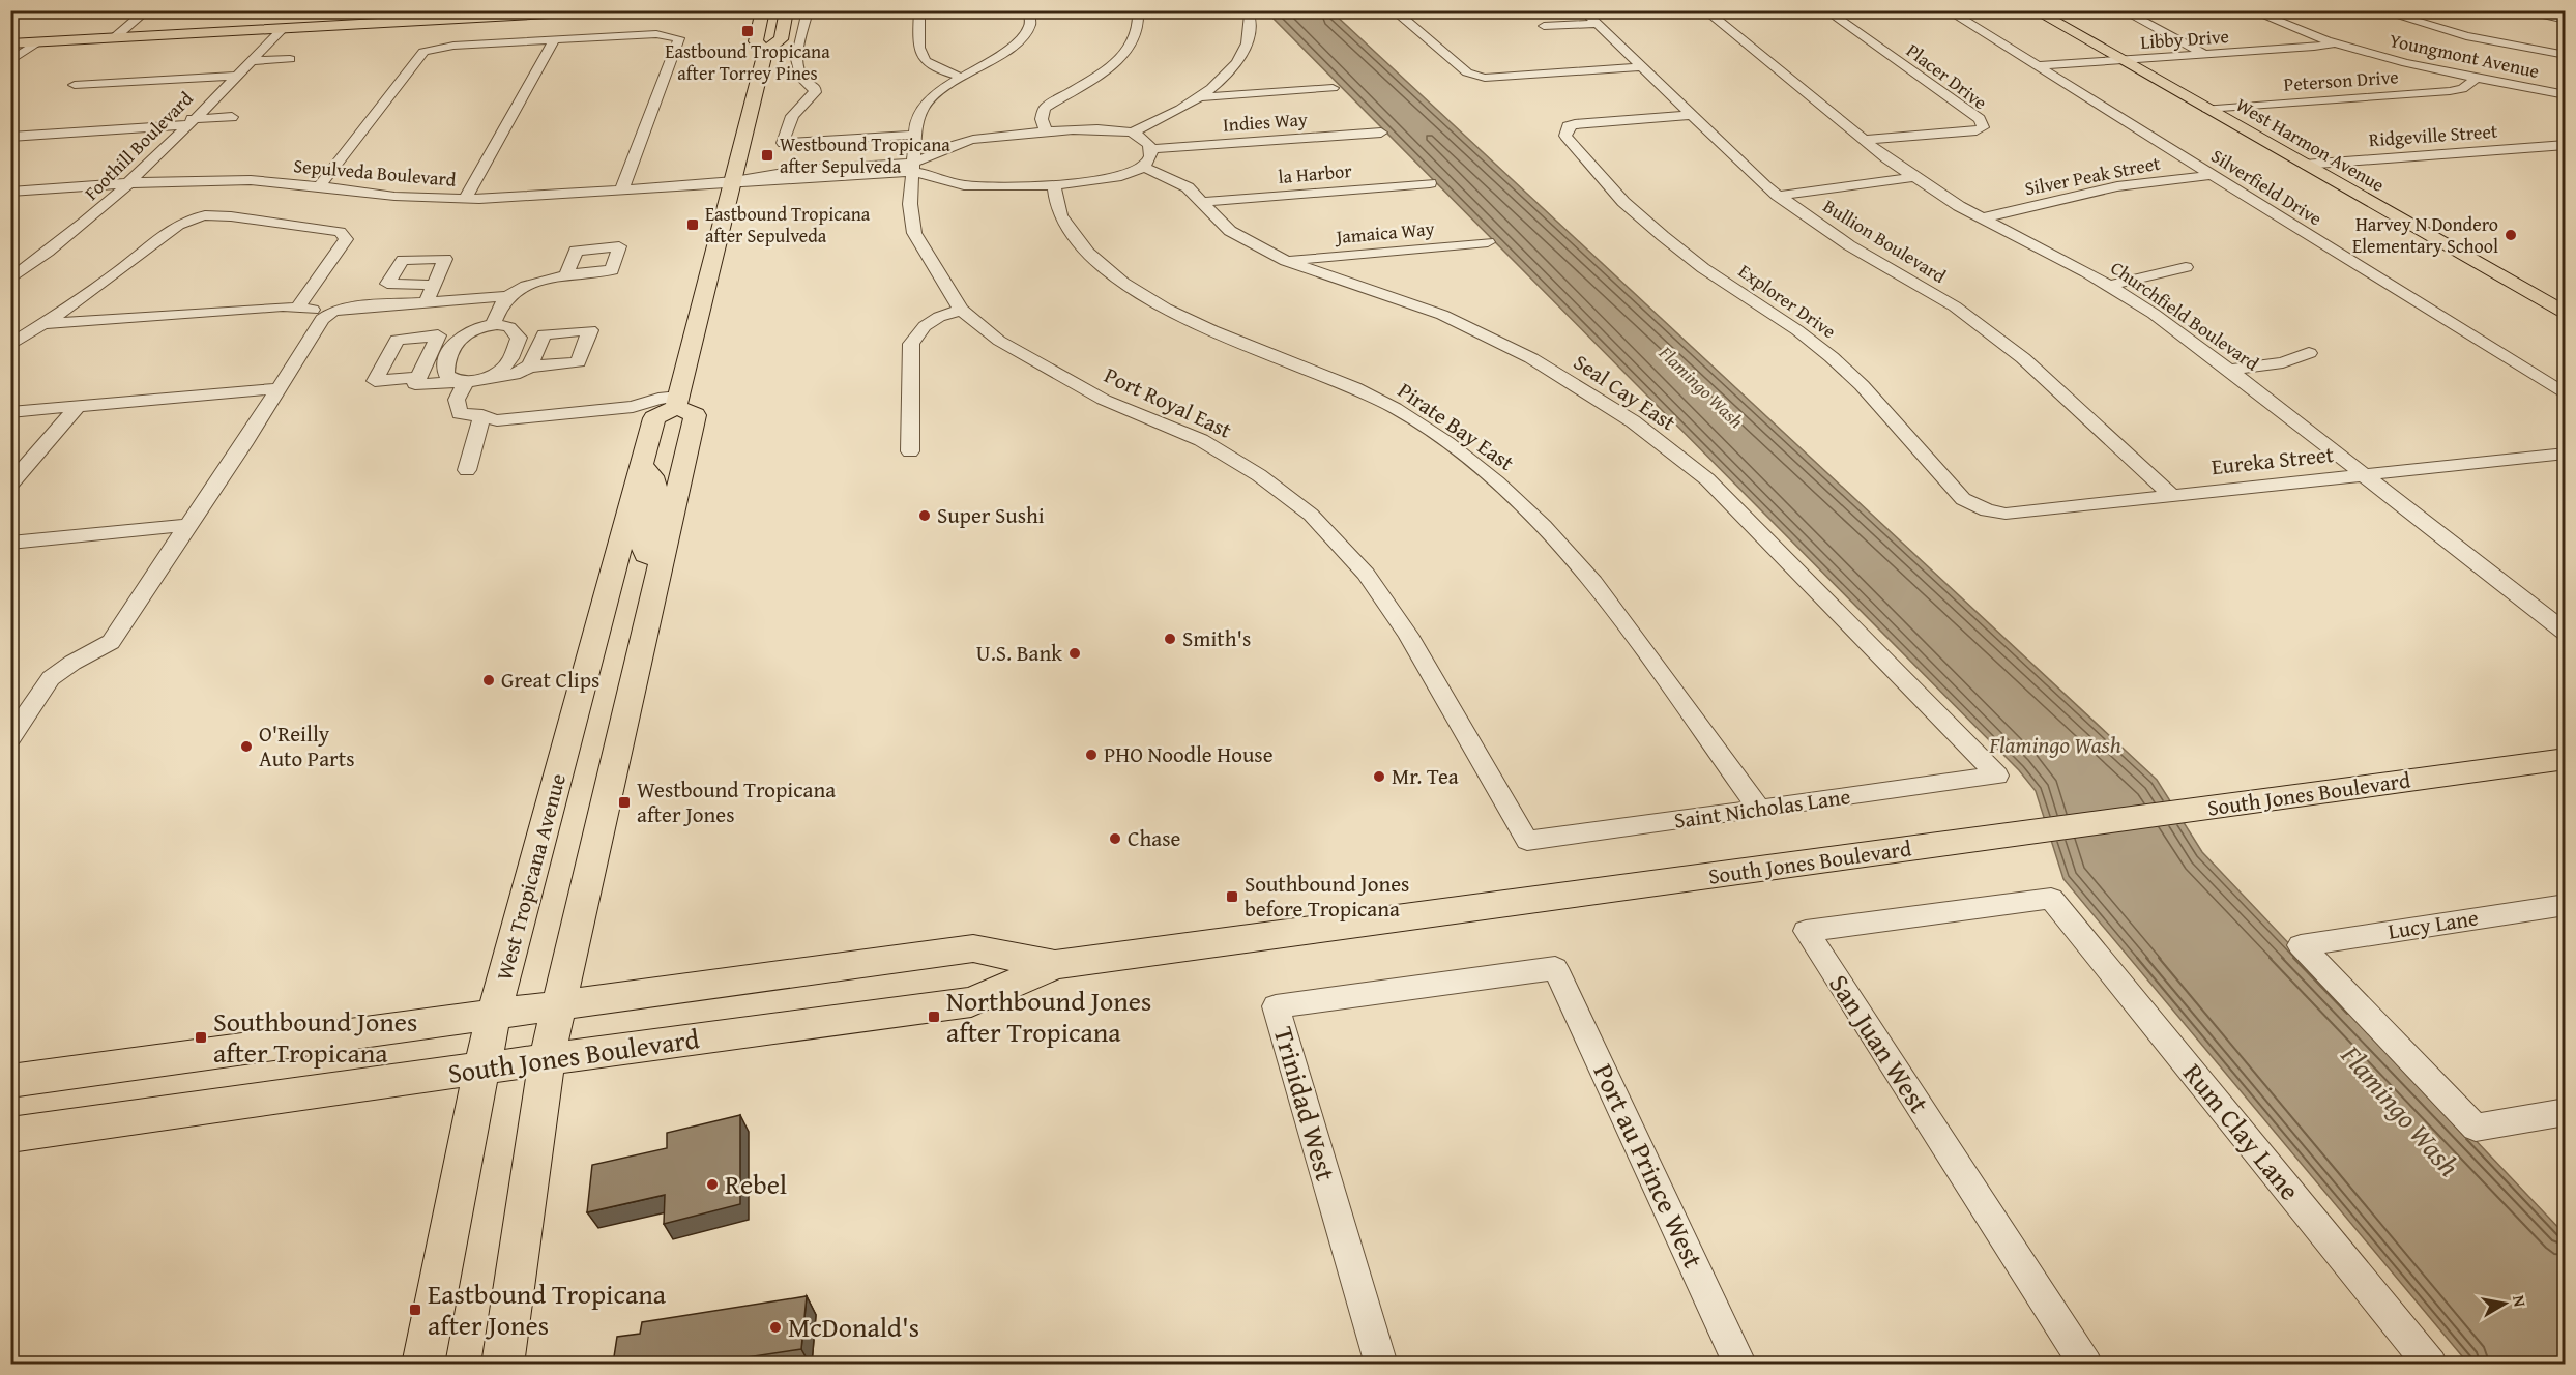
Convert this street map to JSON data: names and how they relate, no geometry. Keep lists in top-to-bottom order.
{
  "streets": {
    "main road": ["West Harmon Avenue", "South Jones Boulevard", "West Tropicana Avenue"],
    "street": [
      "Libby Drive",
      "Youngmont Avenue",
      "Placer Drive",
      "Peterson Drive",
      "Indies Way",
      "Ridgeville Street",
      "Foothill Boulevard",
      "Sepulveda Boulevard",
      "la Harbor",
      "Silver Peak Street",
      "Silverfield Drive",
      "Jamaica Way",
      "Bullion Boulevard",
      "Explorer Drive",
      "Churchfield Boulevard",
      "Seal Cay East",
      "Port Royal East",
      "Pirate Bay East",
      "Eureka Street",
      "Saint Nicholas Lane",
      "Lucy Lane",
      "San Juan West",
      "Trinidad West",
      "Rum Clay Lane",
      "Port au Prince West"
    ]
  },
  "crossings": [
    ["Libby Drive", "Youngmont Avenue"],
    ["Libby Drive", "West Harmon Avenue"],
    ["Libby Drive", "Silverfield Drive"],
    ["Youngmont Avenue", "Peterson Drive"],
    ["Placer Drive", "Churchfield Boulevard"],
    ["Peterson Drive", "West Harmon Avenue"],
    ["Ridgeville Street", "West Harmon Avenue"],
    ["Foothill Boulevard", "Sepulveda Boulevard"],
    ["Sepulveda Boulevard", "Seal Cay East"],
    ["Sepulveda Boulevard", "Port Royal East"],
    ["Sepulveda Boulevard", "Pirate Bay East"],
    ["la Harbor", "Seal Cay East"],
    ["Silver Peak Street", "Silverfield Drive"],
    ["Silver Peak Street", "Churchfield Boulevard"],
    ["Jamaica Way", "Seal Cay East"],
    ["Bullion Boulevard", "Explorer Drive"],
    ["Bullion Boulevard", "Eureka Street"],
    ["Explorer Drive", "Eureka Street"],
    ["Churchfield Boulevard", "Eureka Street"],
    ["Seal Cay East", "Saint Nicholas Lane"],
    ["Port Royal East", "Saint Nicholas Lane"],
    ["Pirate Bay East", "Saint Nicholas Lane"],
    ["South Jones Boulevard", "West Tropicana Avenue"],
    ["San Juan West", "Rum Clay Lane"],
    ["Trinidad West", "Port au Prince West"]
  ],
  "water": ["Flamingo Wash"],
  "places": {
    "transit": [
      "Eastbound Tropicana after Torrey Pines",
      "Westbound Tropicana after Sepulveda",
      "Eastbound Tropicana after Sepulveda",
      "Westbound Tropicana after Jones",
      "Southbound Jones before Tropicana",
      "Northbound Jones after Tropicana",
      "Southbound Jones after Tropicana",
      "Eastbound Tropicana after Jones"
    ],
    "other": [
      "Harvey N Dondero Elementary School",
      "Super Sushi",
      "Smith's",
      "U.S. Bank",
      "Great Clips",
      "O'Reilly Auto Parts",
      "PHO Noodle House",
      "Mr. Tea",
      "Chase",
      "Rebel",
      "McDonald's"
    ]
  },
  "north": "right"
}
